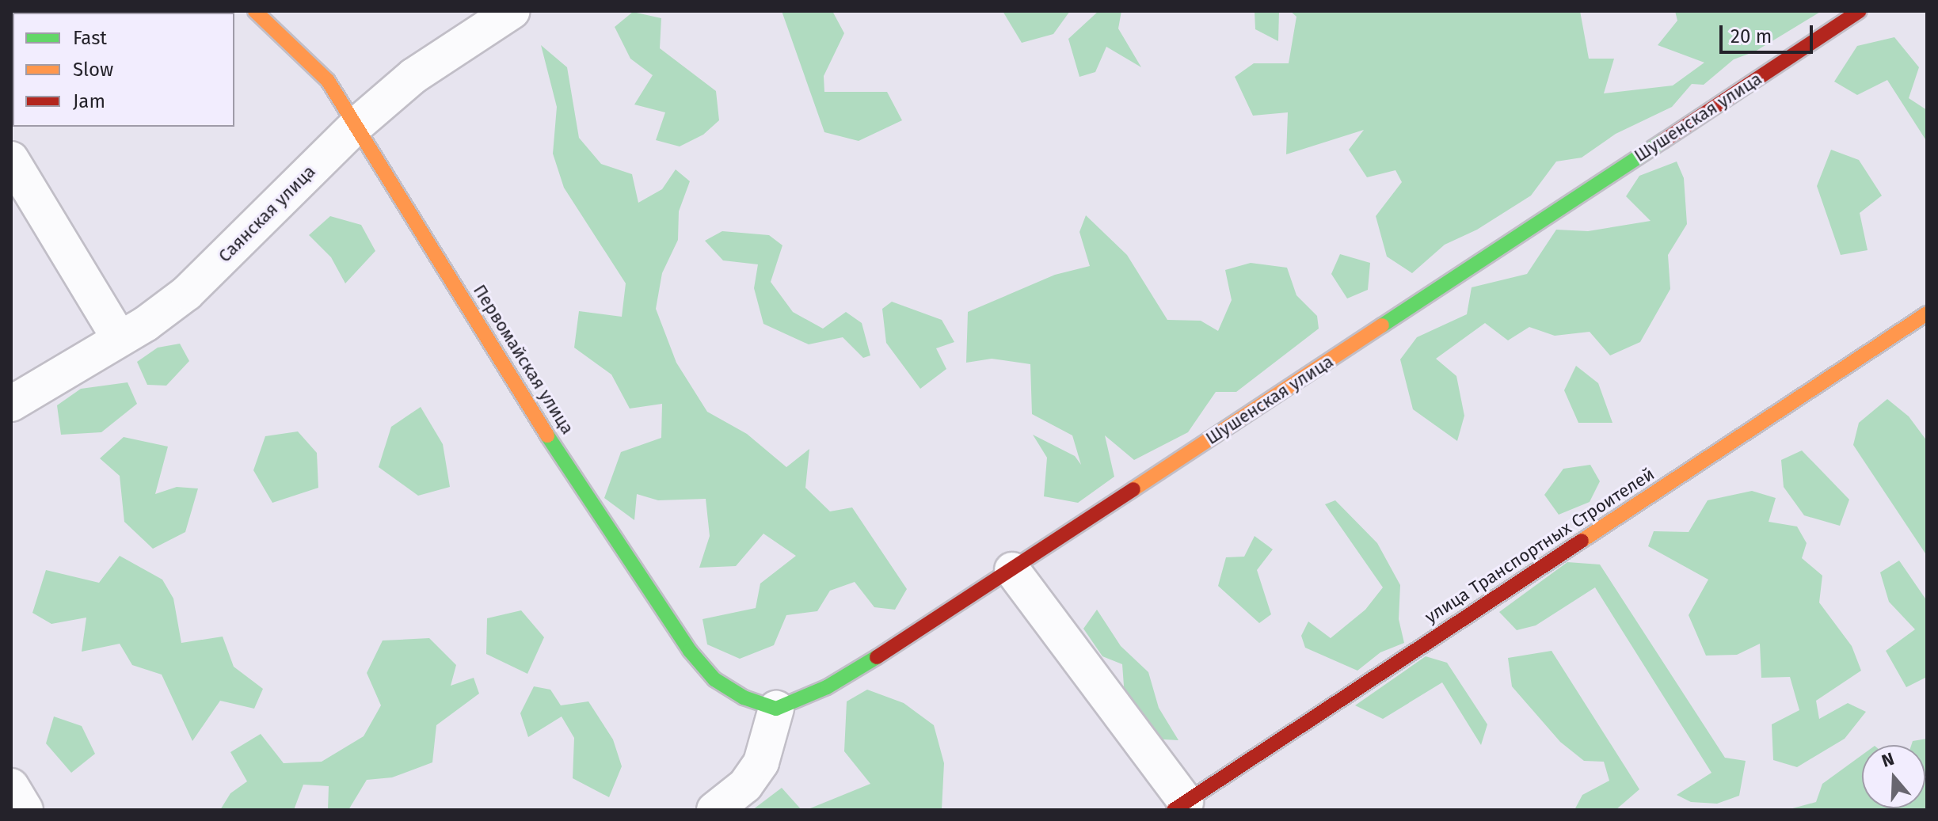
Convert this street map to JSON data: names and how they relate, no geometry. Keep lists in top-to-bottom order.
{
  "streets": {
    "street": [
      "Шушенская улица",
      "Саянская улица",
      "Первомайская улица",
      "улица Транспортных Строителей"
    ]
  },
  "crossings": [
    ["Шушенская улица", "Первомайская улица"],
    ["Саянская улица", "Первомайская улица"]
  ],
  "legend": ["Fast", "Slow", "Jam"],
  "scale_bar": "20 m",
  "north": "top"
}
